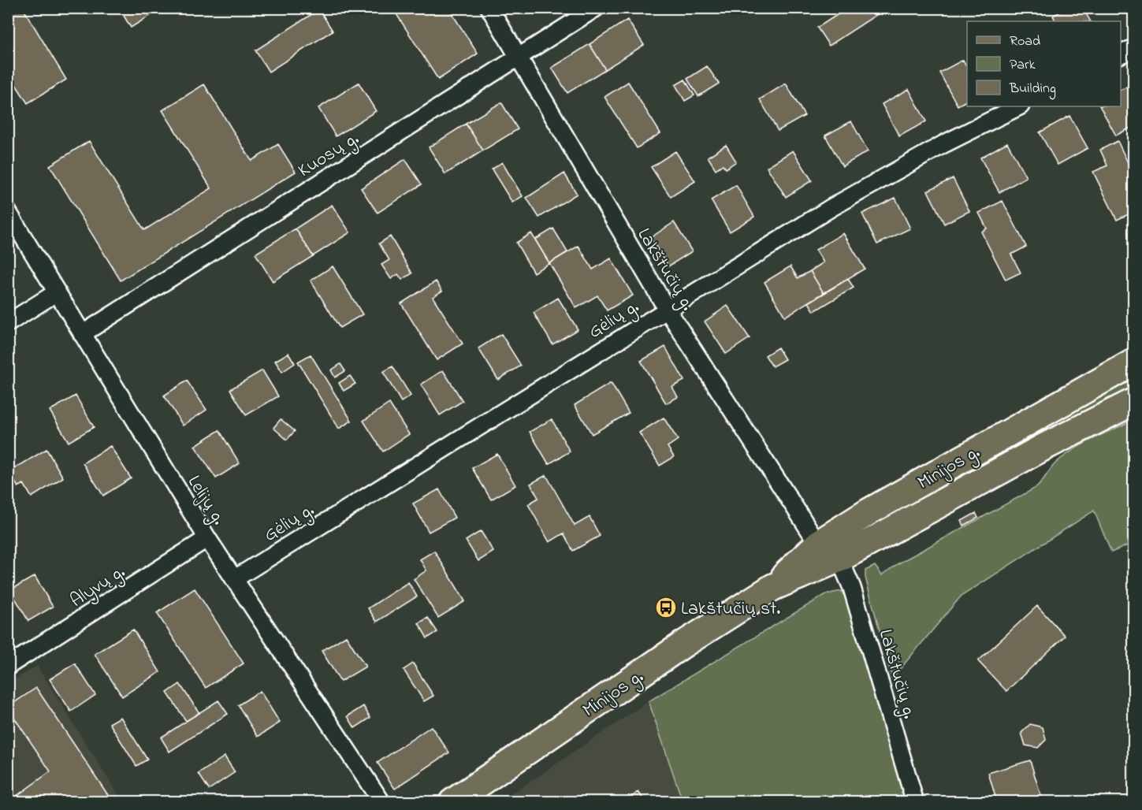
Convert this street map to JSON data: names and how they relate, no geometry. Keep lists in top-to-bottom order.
{
  "streets": {
    "main road": ["Minijos g."],
    "street": [
      "Kuosų g.",
      "Lakštučių g.",
      "Gėlių g.",
      "Lelijų g.",
      "Alyvų g."
    ]
  },
  "crossings": [
    ["Kuosų g.", "Lakštučių g."],
    ["Kuosų g.", "Lelijų g."],
    ["Lakštučių g.", "Gėlių g."],
    ["Lakštučių g.", "Minijos g."],
    ["Gėlių g.", "Lelijų g."],
    ["Lelijų g.", "Alyvų g."]
  ],
  "places": {
    "bus stop": ["Lakštučių st."]
  },
  "legend": ["Road", "Park", "Building"]
}
